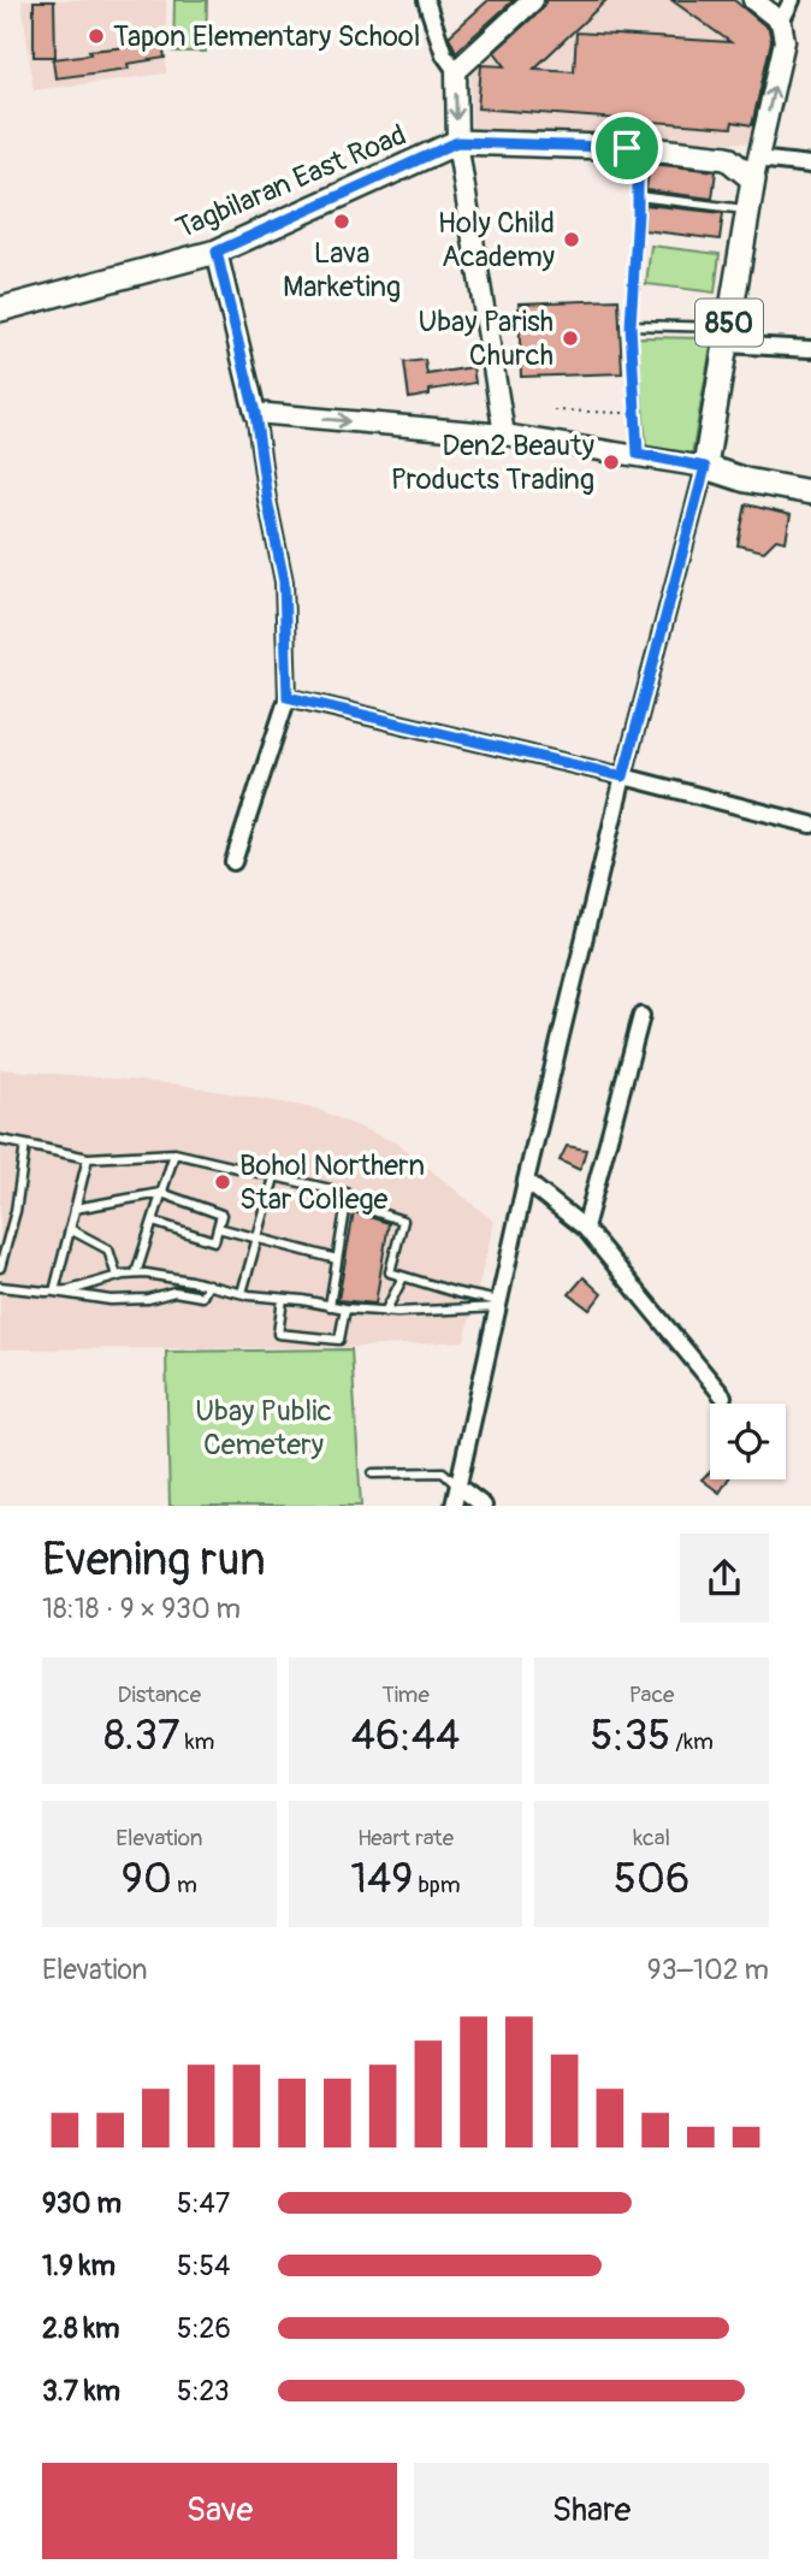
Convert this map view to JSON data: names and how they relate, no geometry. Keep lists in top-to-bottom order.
{
  "streets": {
    "main road": ["Tagbilaran East Road", "850"]
  },
  "parks": ["Ubay Public Cemetery"],
  "places": [
    "Tapon Elementary School",
    "Lava Marketing",
    "Holy Child Academy",
    "Ubay Parish Church",
    "Den2 Beauty Products Trading",
    "Bohol Northern Star College"
  ],
  "page": {
    "heading": ["Evening run", "18:18 · 9 × 930 m"],
    "stats": [
      ["Distance", "8.37 km"],
      ["Time", "46:44"],
      ["Pace", "5:35 /km"],
      ["Elevation", "90 m"],
      ["Heart rate", "149 bpm"],
      ["kcal", "506"]
    ],
    "chart": ["Elevation", "93–102 m"],
    "list": [
      {
        "name": "930 m",
        "note": "5:47"
      },
      {
        "name": "1.9 km",
        "note": "5:54"
      },
      {
        "name": "2.8 km",
        "note": "5:26"
      },
      {
        "name": "3.7 km",
        "note": "5:23"
      }
    ],
    "buttons": ["Save", "Share"]
  }
}
